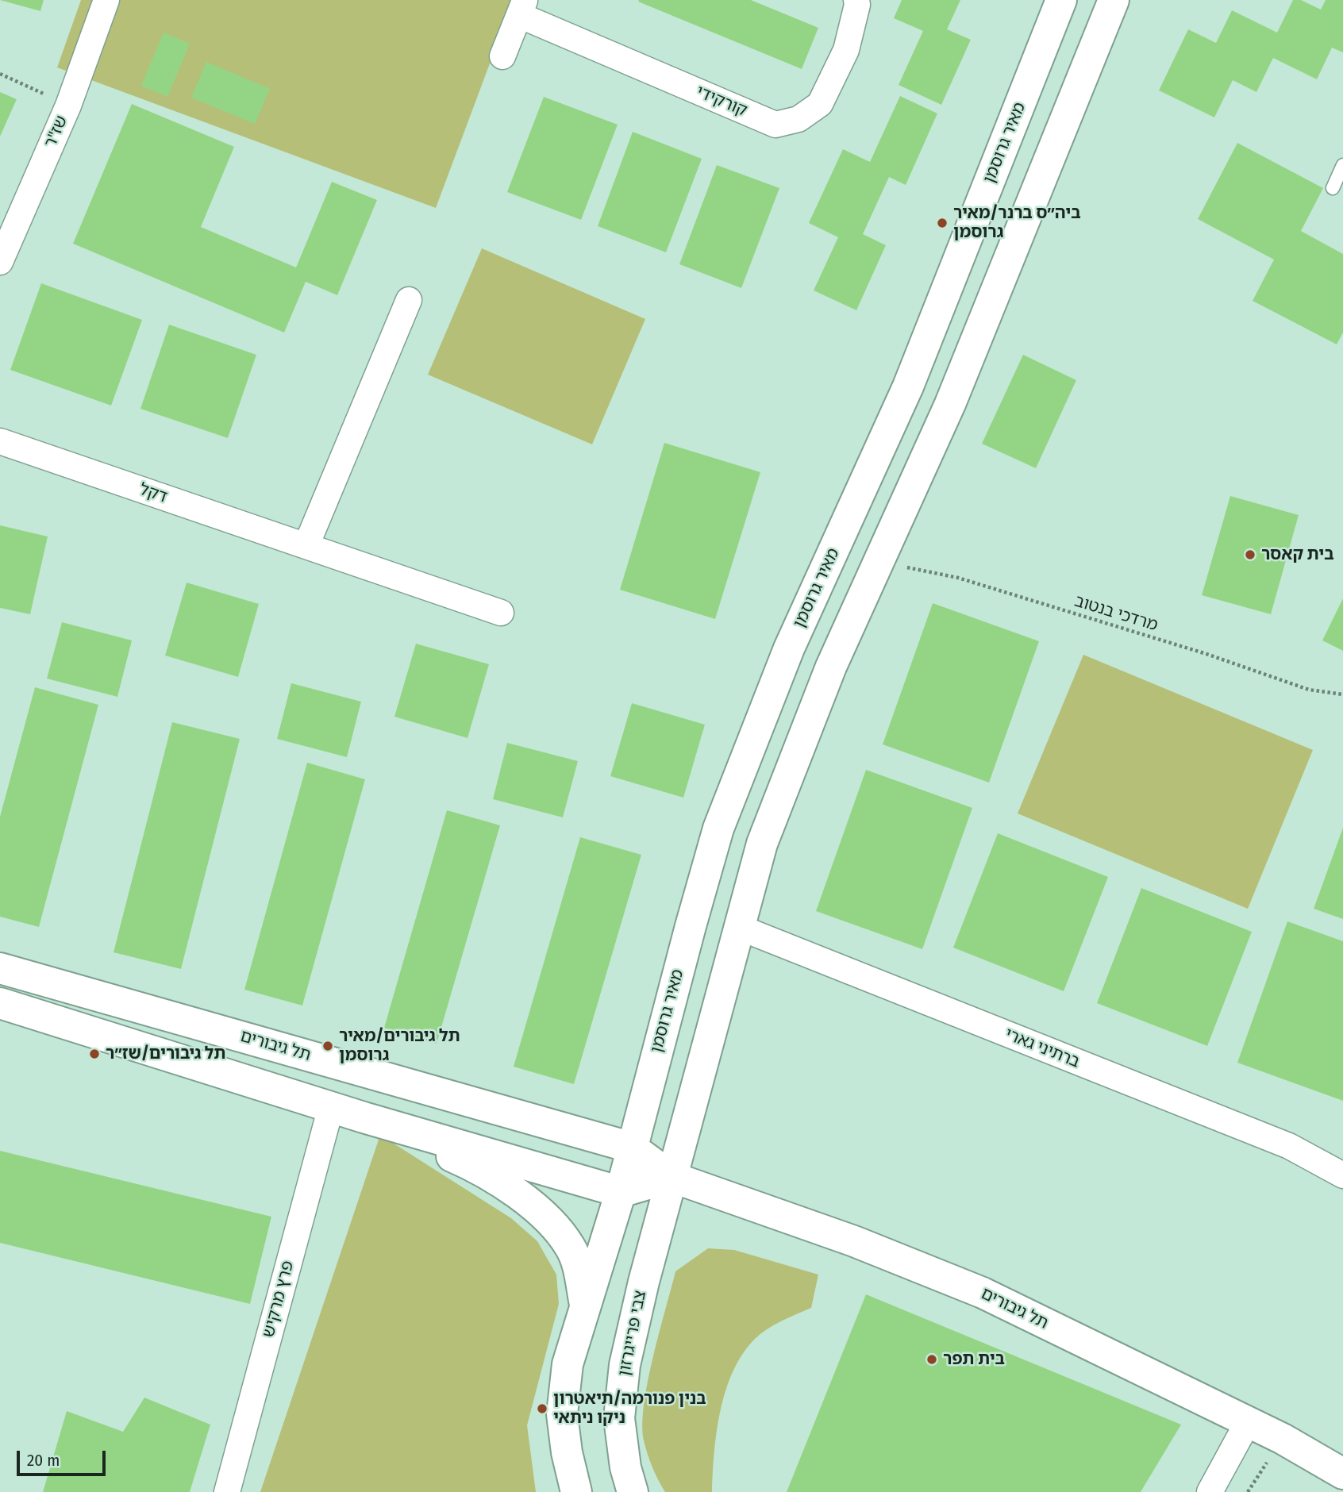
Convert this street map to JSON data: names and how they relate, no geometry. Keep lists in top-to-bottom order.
{
  "streets": {
    "street": [
      "קורקידי",
      "שז\"ר",
      "מאיר גרוסמן",
      "דקל",
      "תל גיבורים",
      "ברתיני גארי",
      "פרץ מרקיש",
      "צבי פרייגרזון"
    ],
    "path": ["מרדכי בנטוב"]
  },
  "crossings": [
    ["מאיר גרוסמן", "תל גיבורים"],
    ["תל גיבורים", "צבי פרייגרזון"]
  ],
  "places": [
    "ביה״ס ברנר/מאיר גרוסמן",
    "בית קאסר",
    "תל גיבורים/מאיר גרוסמן",
    "תל גיבורים/שז״ר",
    "בית תפר",
    "בנין פנורמה/תיאטרון ניקו ניתאי"
  ],
  "scale_bar": "20 m"
}
